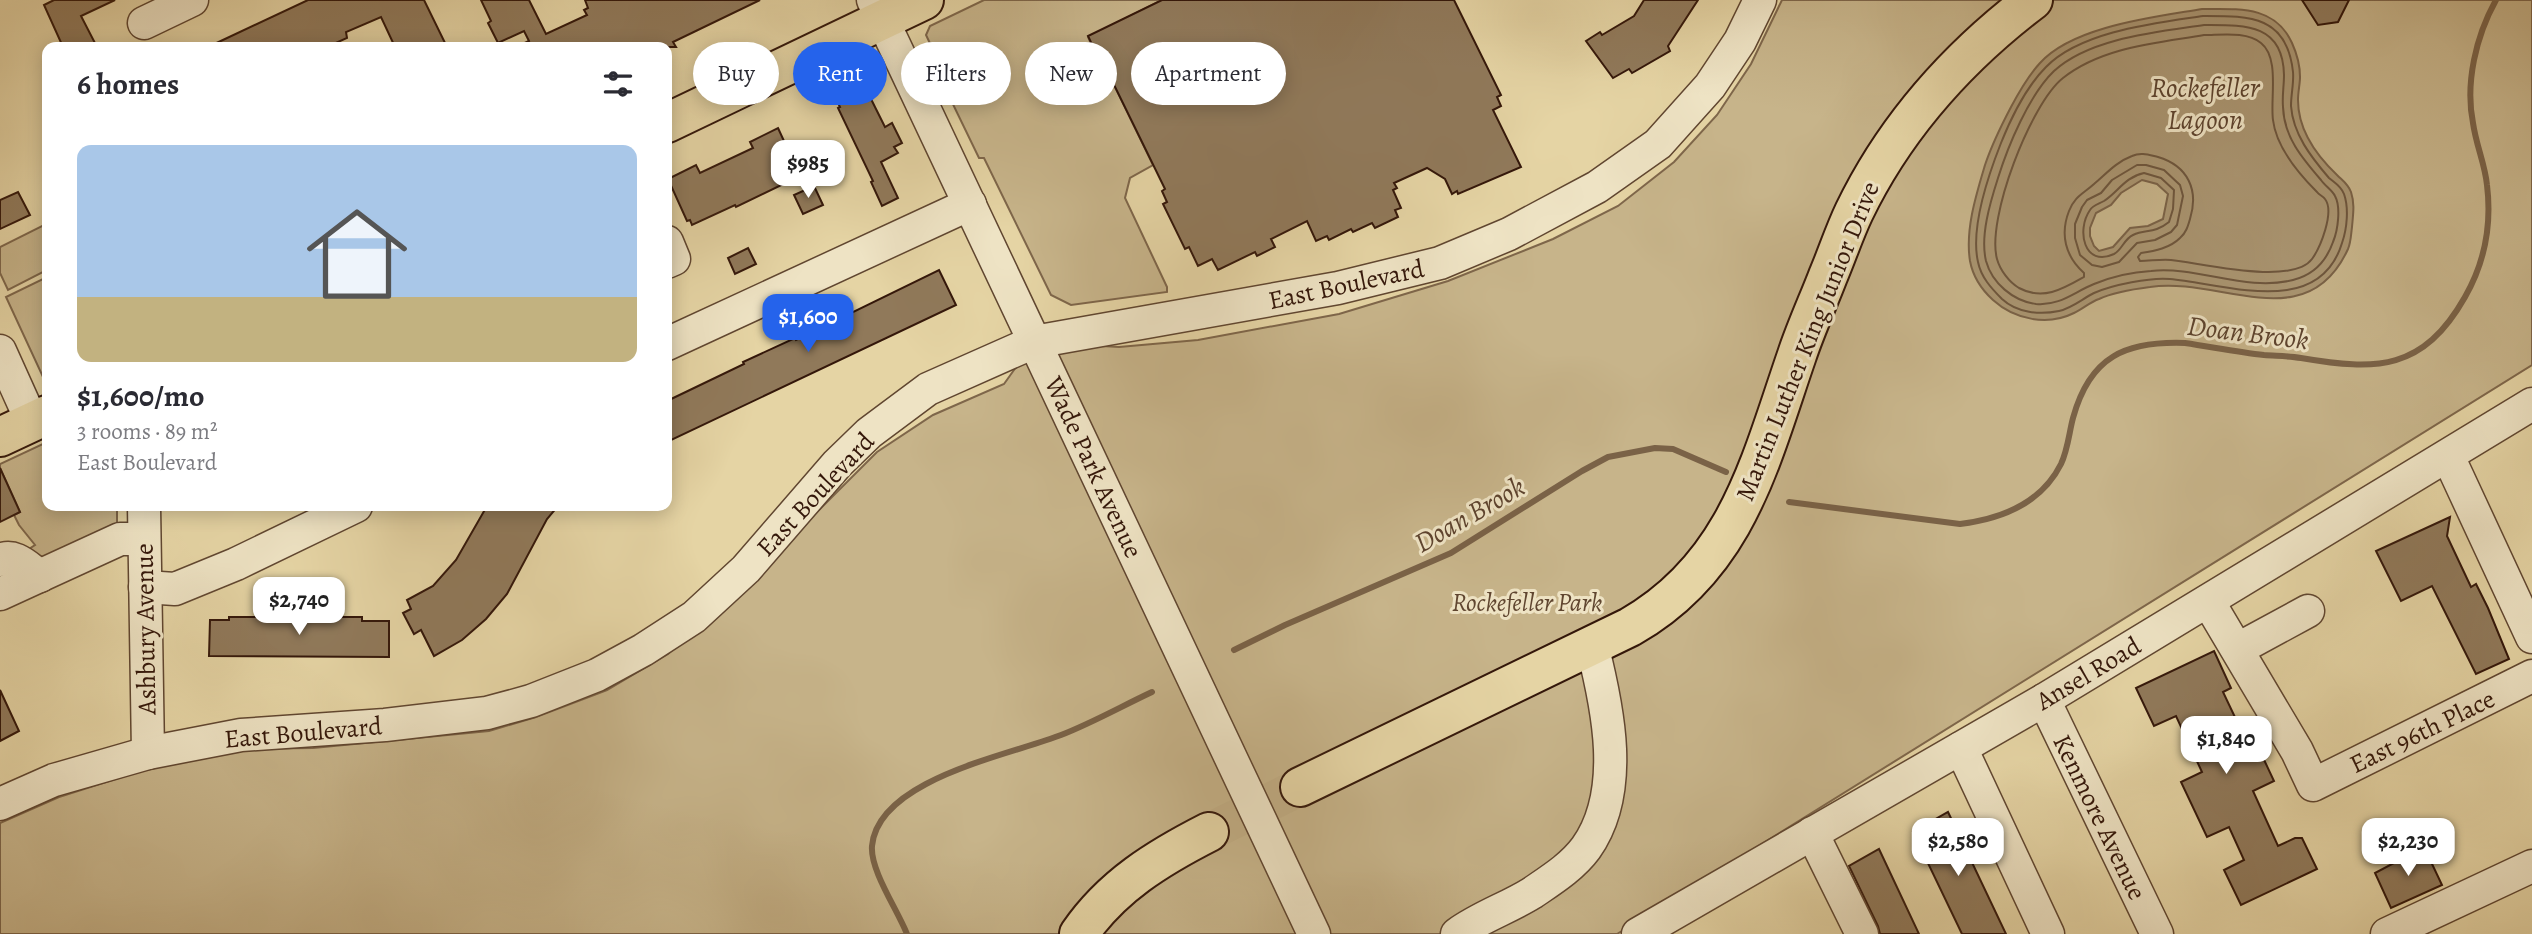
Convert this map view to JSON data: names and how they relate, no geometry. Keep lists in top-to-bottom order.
{
  "streets": {
    "main road": ["Martin Luther King Junior Drive"],
    "street": [
      "East Boulevard",
      "Wade Park Avenue",
      "Ashbury Avenue",
      "Ansel Road",
      "East 96th Place",
      "Kenmore Avenue"
    ]
  },
  "crossings": [
    ["East Boulevard", "Wade Park Avenue"],
    ["East Boulevard", "Ashbury Avenue"],
    ["Ansel Road", "Kenmore Avenue"]
  ],
  "water": ["Rockefeller Lagoon", "Doan Brook"],
  "parks": ["Rockefeller Park"],
  "page": {
    "chip": [
      "Buy",
      "Rent",
      "Filters",
      "New",
      "Apartment"
    ],
    "heading": "6 homes",
    "list": [
      {
        "name": "$1,600/mo",
        "note": "3 rooms · 89 m² · East Boulevard"
      }
    ],
    "price": [
      "$985",
      "$1,600",
      "$2,740",
      "$1,840",
      "$2,580",
      "$2,230"
    ]
  }
}
